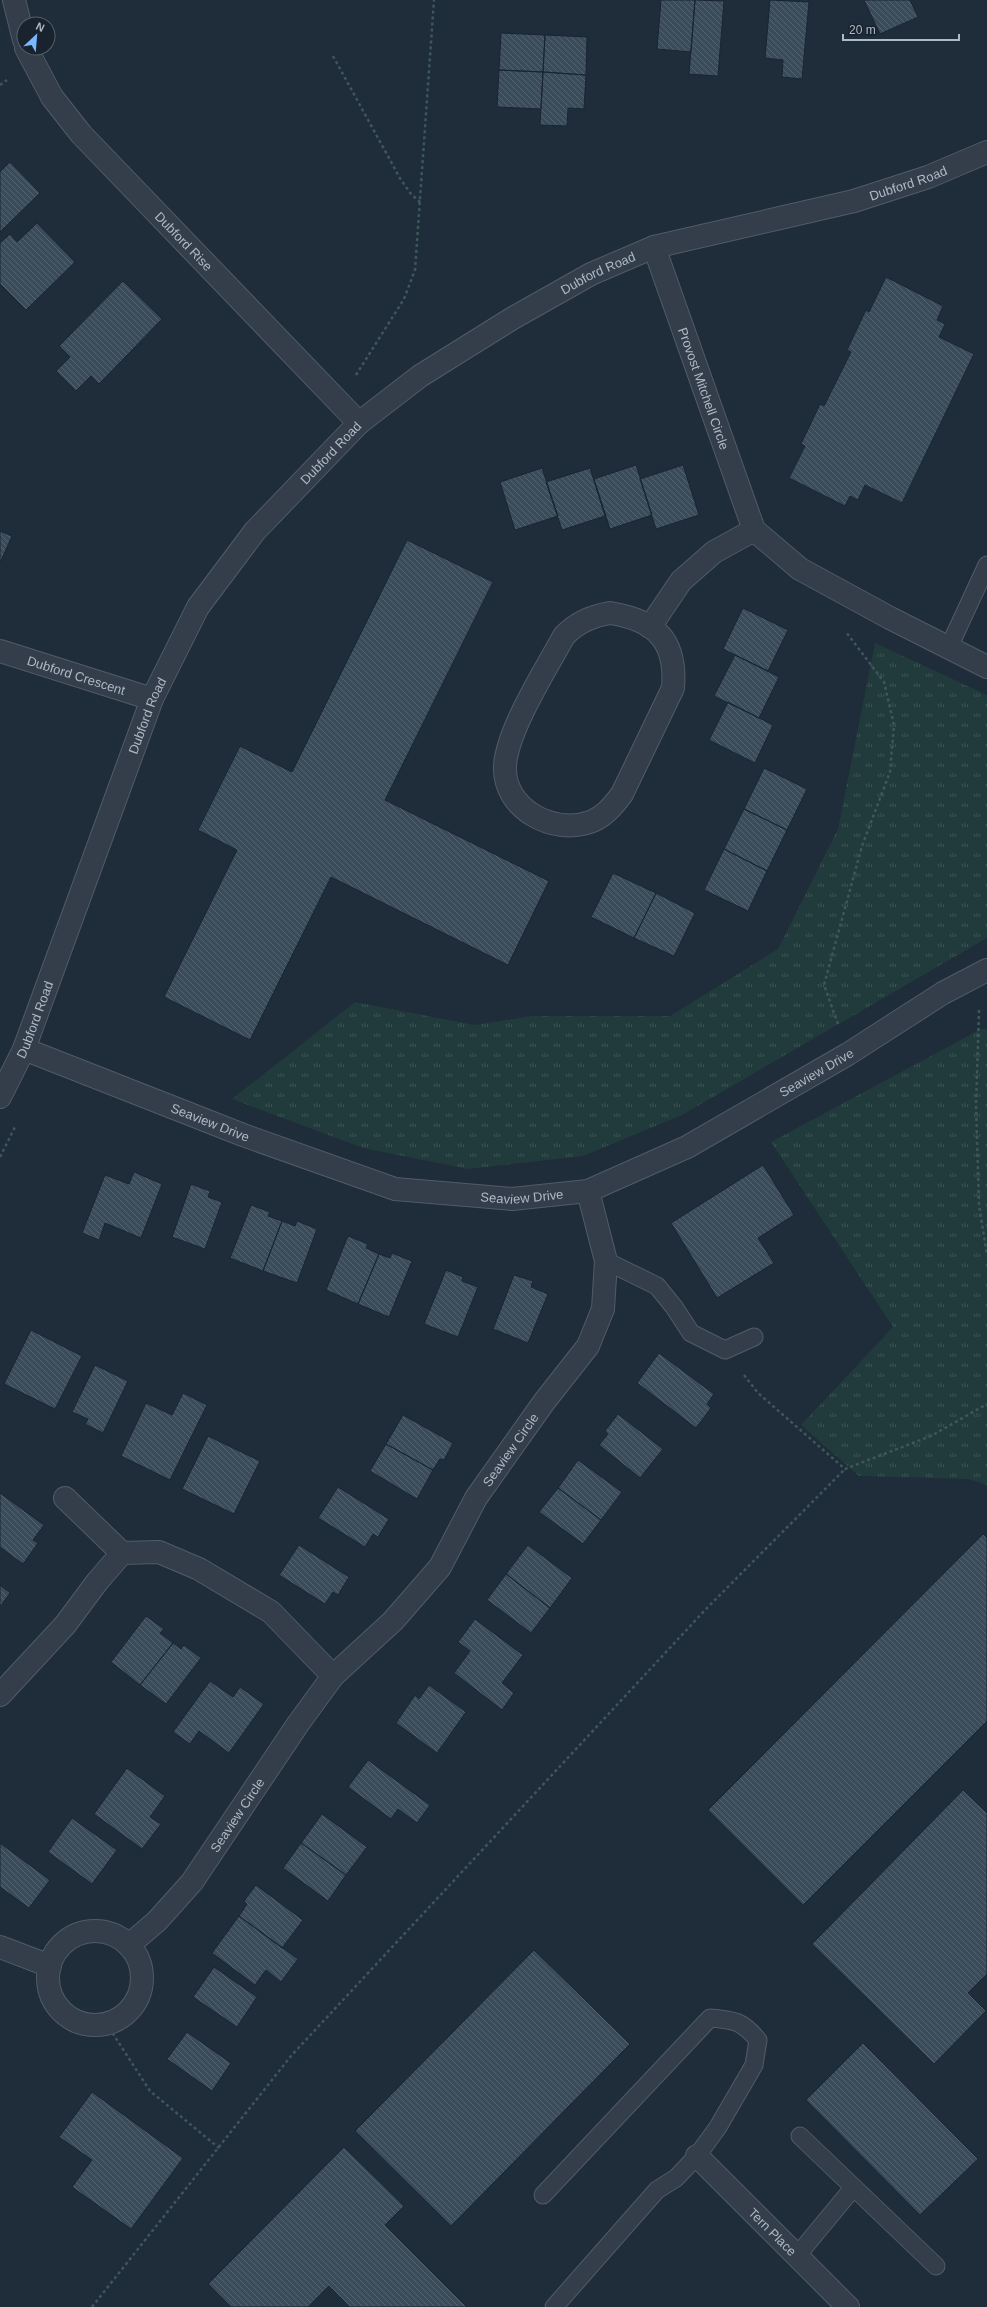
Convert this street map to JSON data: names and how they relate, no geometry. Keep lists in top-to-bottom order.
{
  "streets": {
    "street": [
      "Dubford Road",
      "Dubford Rise",
      "Provost Mitchell Circle",
      "Dubford Crescent",
      "Seaview Drive",
      "Seaview Circle",
      "Tern Place"
    ]
  },
  "crossings": [
    ["Dubford Road", "Dubford Rise"],
    ["Dubford Road", "Provost Mitchell Circle"],
    ["Dubford Road", "Dubford Crescent"],
    ["Dubford Road", "Seaview Drive"],
    ["Seaview Drive", "Seaview Circle"]
  ],
  "scale_bar": "20 m",
  "north": "top right"
}
